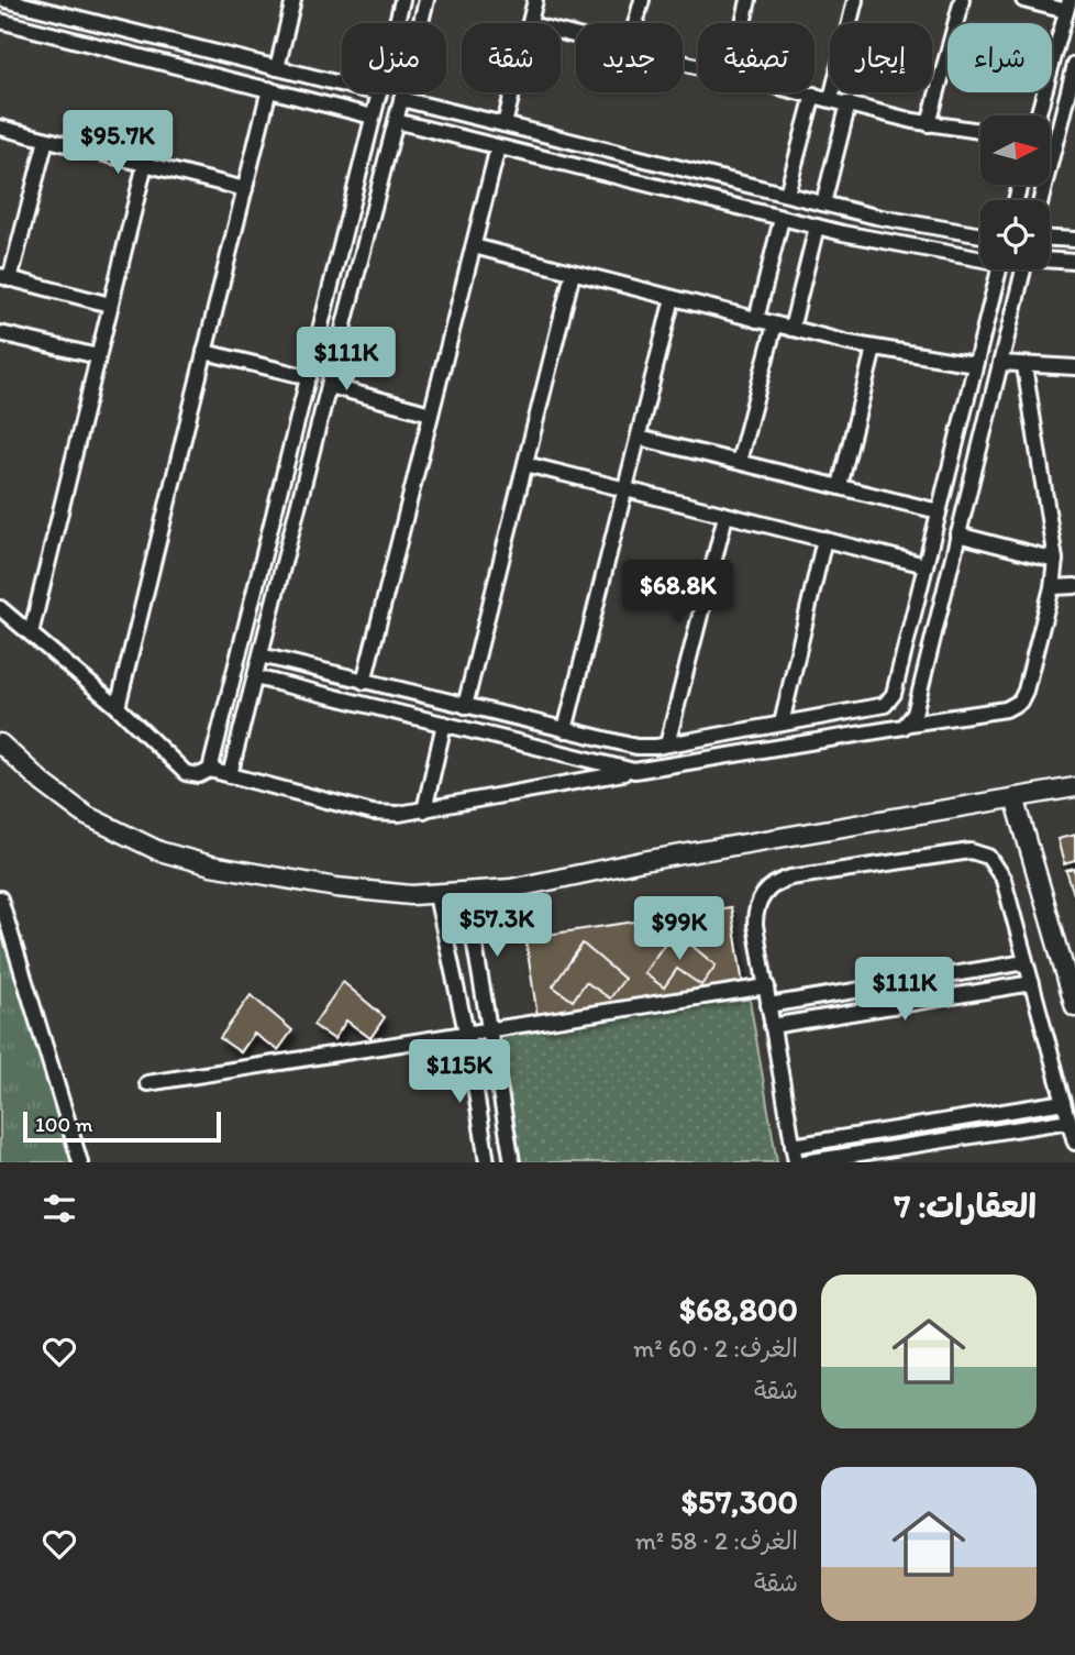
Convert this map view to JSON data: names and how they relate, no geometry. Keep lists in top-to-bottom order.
{
  "scale_bar": "100 m",
  "north": "right",
  "page": {
    "chip": [
      "شراء",
      "إيجار",
      "تصفية",
      "جديد",
      "شقة",
      "منزل"
    ],
    "price": [
      "$95.7K",
      "$111K",
      "$68.8K",
      "$57.3K",
      "$99K",
      "$111K",
      "$115K"
    ],
    "scale": "100 m",
    "heading": "العقارات: 7",
    "list": [
      {
        "name": "$68,800",
        "note": "الغرف: 2 · 60 m² · شقة"
      },
      {
        "name": "$57,300",
        "note": "الغرف: 2 · 58 m² · شقة"
      }
    ]
  }
}
